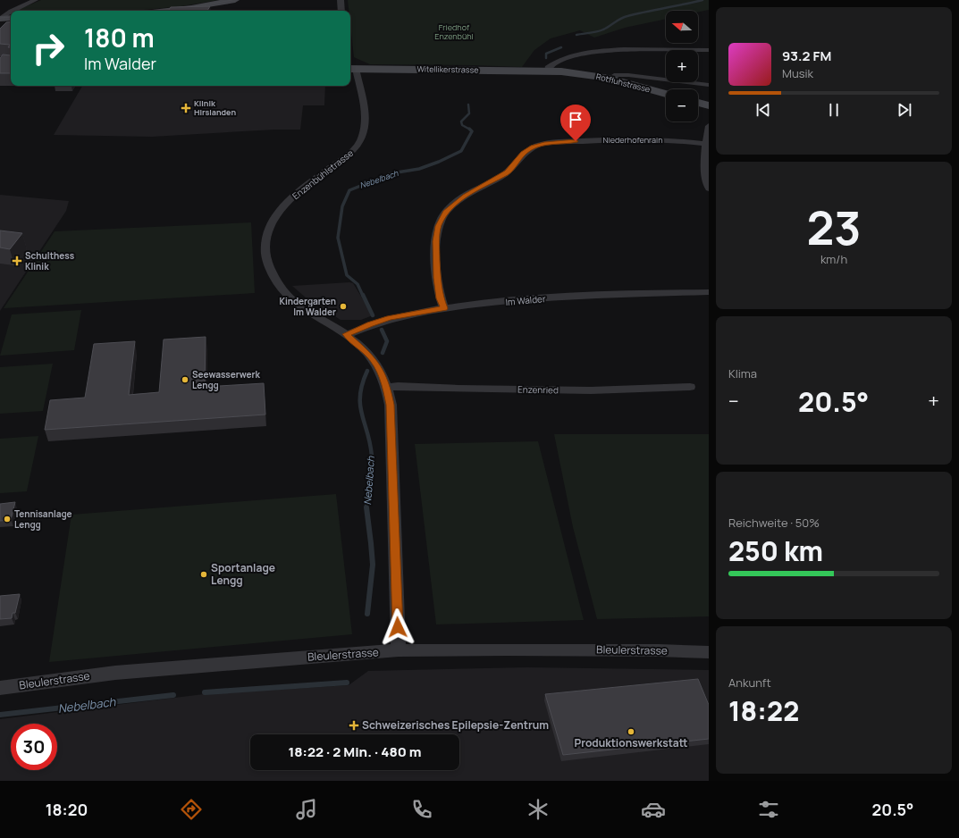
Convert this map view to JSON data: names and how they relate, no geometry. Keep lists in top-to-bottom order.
{
  "streets": {
    "main road": ["Witellikerstrasse", "Rotfluhstrasse"],
    "street": [
      "Niederhofenrain",
      "Enzenbühlstrasse",
      "Im Walder",
      "Enzenried",
      "Bleulerstrasse"
    ]
  },
  "crossings": [
    ["Witellikerstrasse", "Rotfluhstrasse"],
    ["Witellikerstrasse", "Enzenbühlstrasse"],
    ["Niederhofenrain", "Im Walder"],
    ["Enzenbühlstrasse", "Im Walder"],
    ["Enzenbühlstrasse", "Enzenried"],
    ["Enzenbühlstrasse", "Bleulerstrasse"]
  ],
  "water": ["Nebelbach"],
  "parks": ["Friedhof Enzenbühl"],
  "places": {
    "health": ["Klinik Hirslanden", "Schulthess Klinik", "Schweizerisches Epilepsie-Zentrum"],
    "other": [
      "Kindergarten Im Walder",
      "Seewasserwerk Lengg",
      "Tennisanlage Lengg",
      "Sportanlage Lengg",
      "Produktionswerkstatt"
    ]
  },
  "north": "left",
  "page": {
    "map_buttons": ["+", "−"],
    "turn": ["180 m", "Im Walder"],
    "song": ["93.2 FM", "Musik"],
    "tile": [
      ["23", "km/h"],
      "Klima",
      ["Reichweite · 50%", "250 km"],
      ["Ankunft", "18:22"]
    ],
    "heat": ["−", "20.5°", "+"],
    "limit": "30",
    "trip": "18:22 · 2 Min. · 480 m",
    "tabs": ["18:20", "20.5°"]
  }
}
